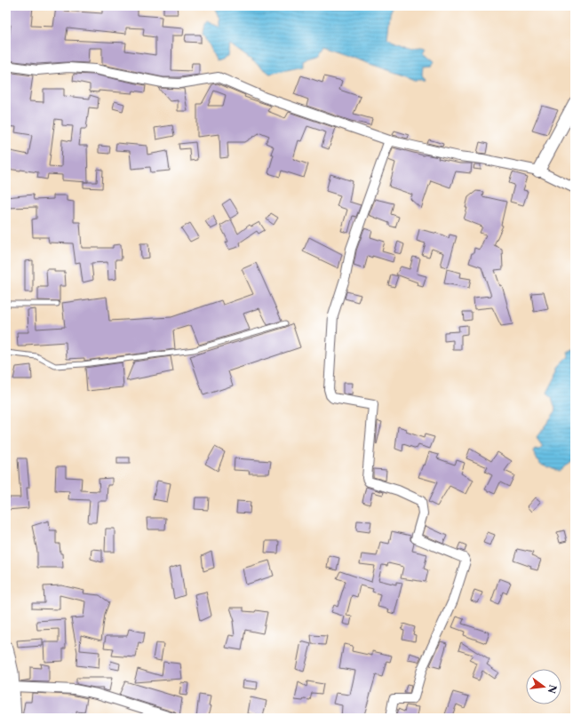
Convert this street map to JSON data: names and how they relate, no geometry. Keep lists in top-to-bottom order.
{
  "north": "right"
}
